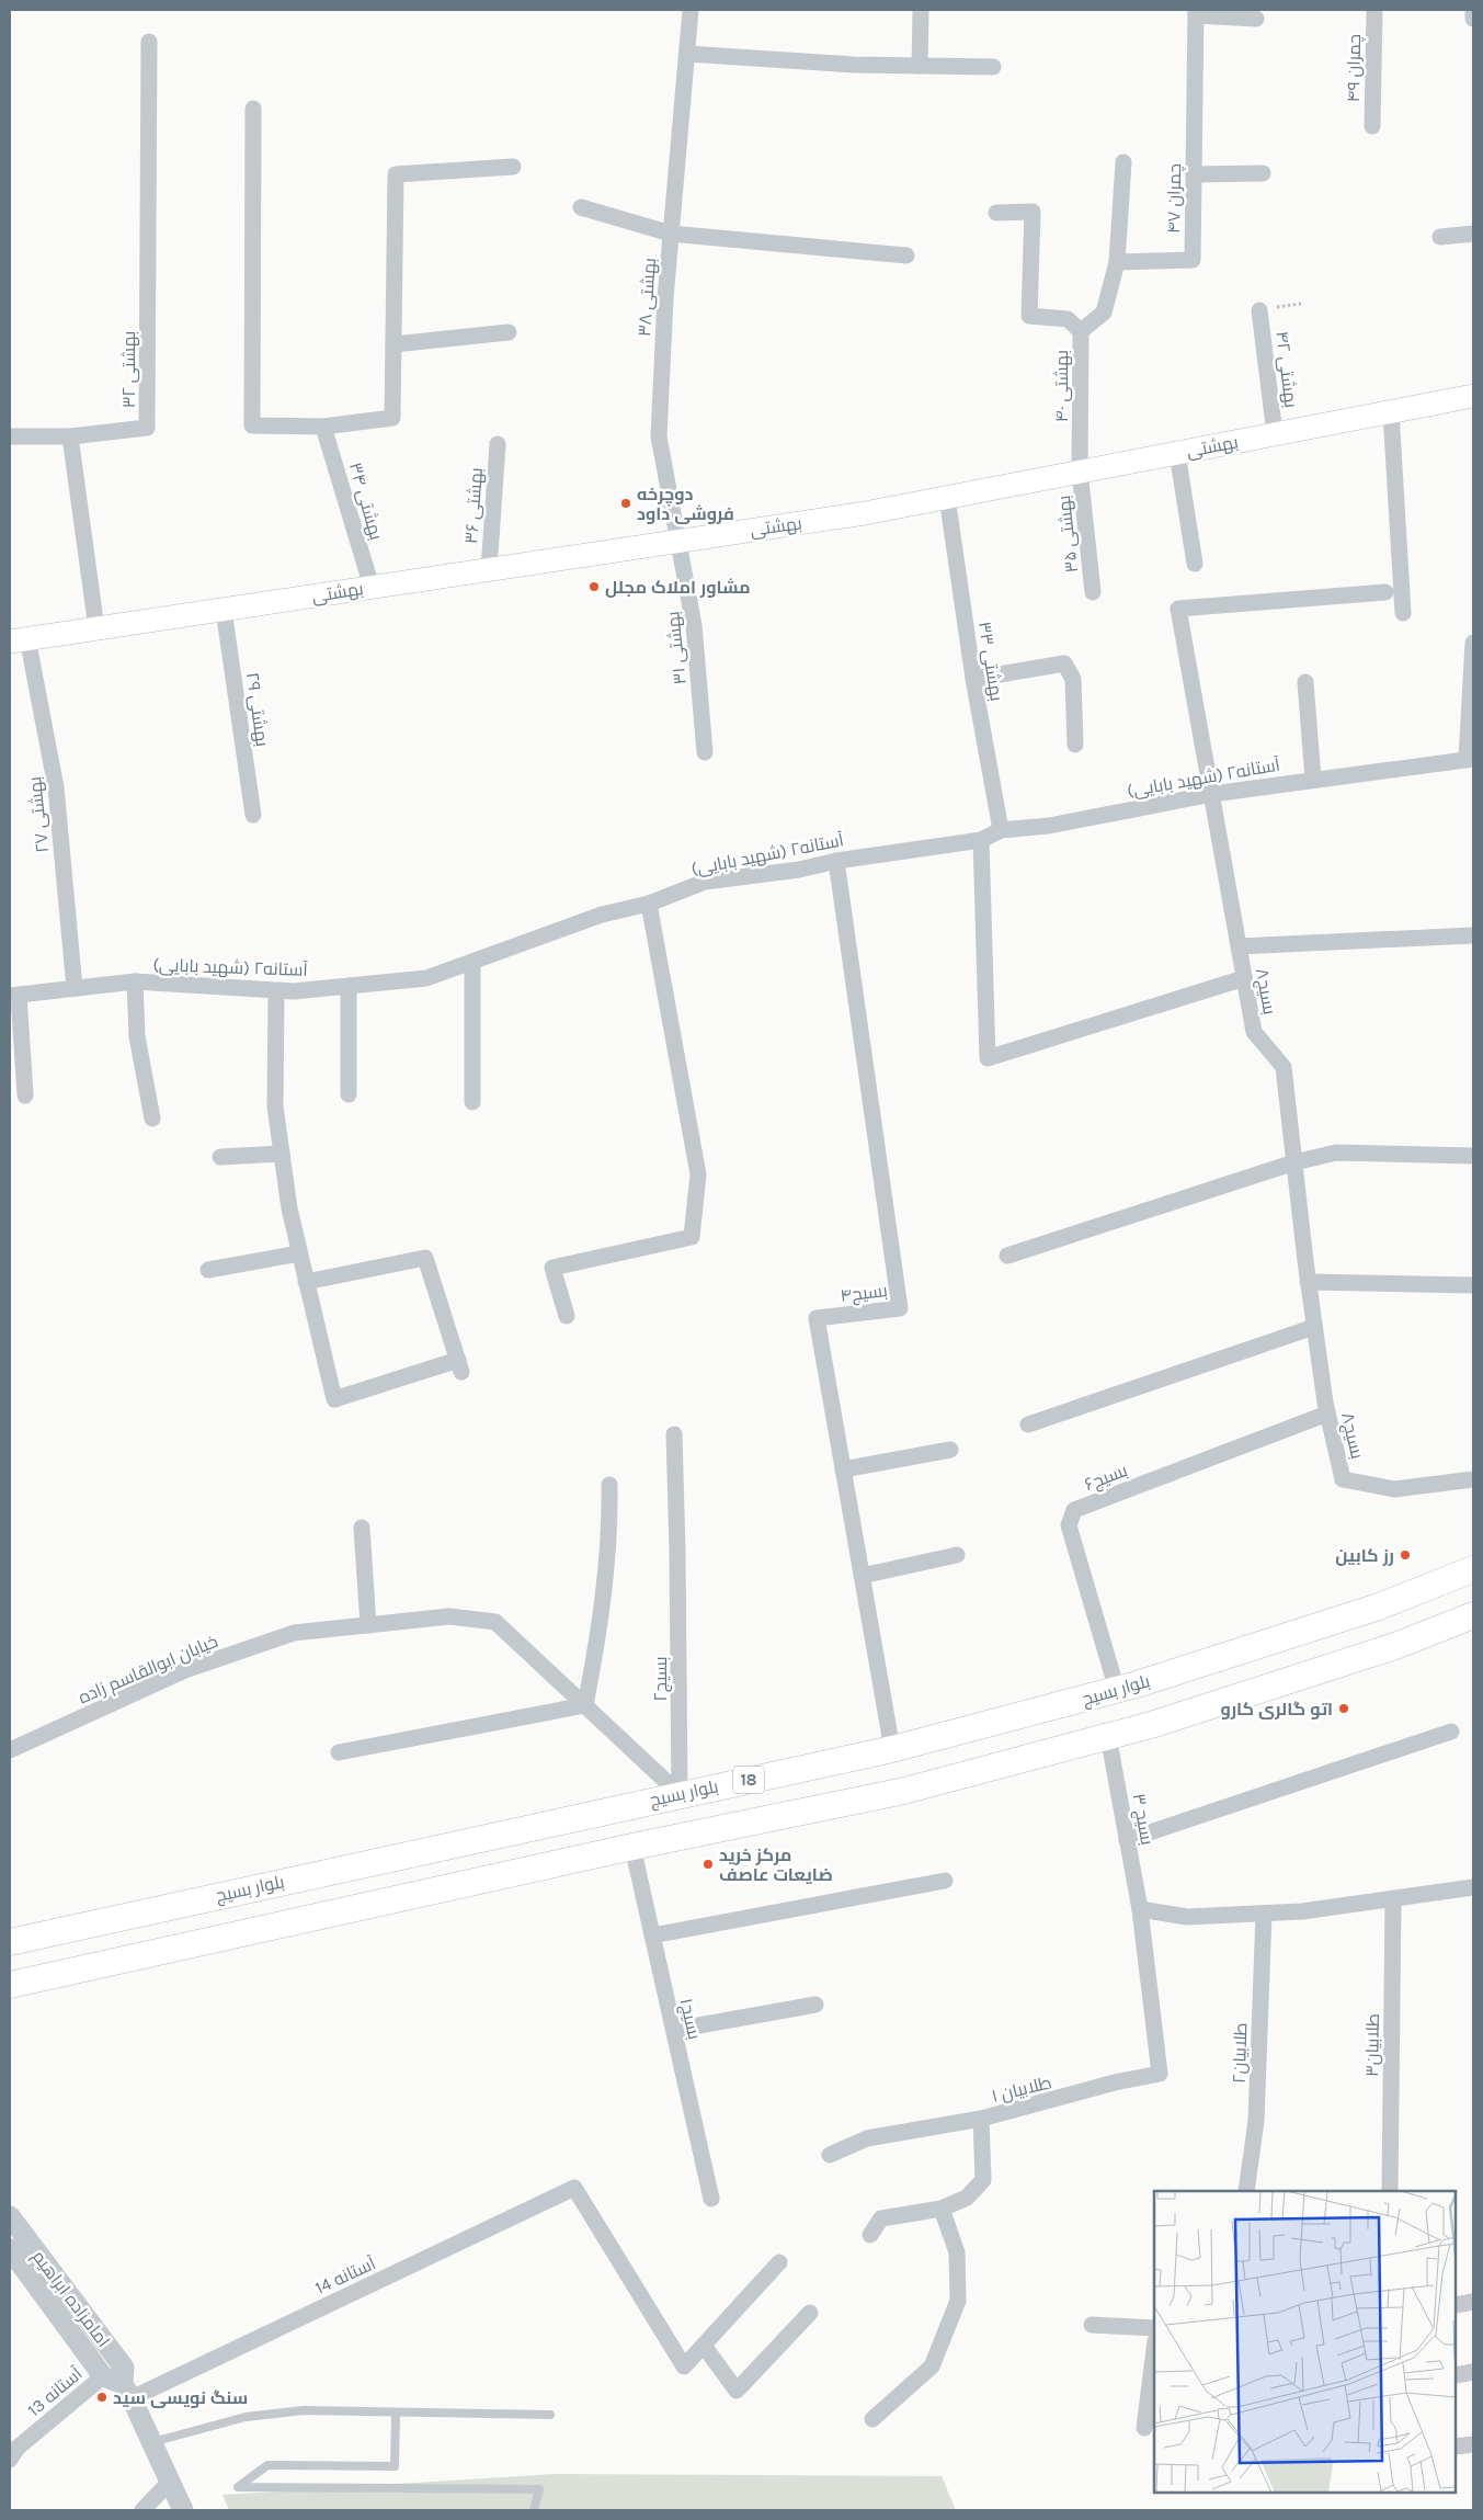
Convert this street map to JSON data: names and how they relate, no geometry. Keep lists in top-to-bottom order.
{
  "streets": {
    "main road": ["بهشتی", "بلوار بسیج", "18"],
    "street": [
      "چمران ۴۹",
      "چمران ۴۷",
      "بهشتی ۳۸",
      "بهشتی ۳۲",
      "بهشتی ۴۲",
      "بهشتی ۴۰",
      "بهشتی ۳۴",
      "بهشتی ۳۶",
      "بهشتی ۳۵",
      "بهشتی ۳۱",
      "بهشتی ۳۳",
      "بهشتی ۲۹",
      "آستانه۲ (شهید بابایی)",
      "بهشتی ۲۷",
      "بسیج۸",
      "بسیج۴",
      "بسیج۶",
      "خیابان ابوالقاسم زاده",
      "بسیج۲",
      "بسیج ۳",
      "بسیج۱",
      "طلابیان۳",
      "طلابیان۲",
      "طلابیان ۱",
      "آستانه 14",
      "امامزاده ابراهیم",
      "آستانه 13"
    ]
  },
  "crossings": [
    ["چمران ۴۷", "بهشتی ۴۰"],
    ["بهشتی ۳۸", "بهشتی"],
    ["بهشتی ۳۸", "بهشتی ۳۱"],
    ["بهشتی ۴۲", "بهشتی"],
    ["بهشتی ۴۰", "بهشتی"],
    ["بهشتی ۴۰", "بهشتی ۳۵"],
    ["بهشتی", "بهشتی ۳۴"],
    ["بهشتی", "بهشتی ۳۶"],
    ["بهشتی", "بهشتی ۳۵"],
    ["بهشتی", "بهشتی ۳۱"],
    ["بهشتی", "بهشتی ۳۳"],
    ["بهشتی", "بهشتی ۲۹"],
    ["بهشتی", "بهشتی ۲۷"],
    ["بهشتی ۳۳", "آستانه۲ (شهید بابایی)"],
    ["آستانه۲ (شهید بابایی)", "بهشتی ۲۷"],
    ["آستانه۲ (شهید بابایی)", "بسیج۸"],
    ["آستانه۲ (شهید بابایی)", "بسیج۴"],
    ["بسیج۸", "بسیج۶"],
    ["بسیج۴", "بلوار بسیج"],
    ["بسیج۶", "بلوار بسیج"],
    ["بسیج۲", "بلوار بسیج"],
    ["18", "بسیج ۳"],
    ["18", "بسیج۱"],
    ["بسیج ۳", "طلابیان ۱"],
    ["آستانه 14", "امامزاده ابراهیم"],
    ["امامزاده ابراهیم", "آستانه 13"]
  ],
  "places": [
    "دوچرخه فروشی داود",
    "مشاور املاک مجلل",
    "رز کابین",
    "اتو گالری کارو",
    "مرکز خرید ضایعات عاصف",
    "سنگ نویسی سید"
  ]
}
